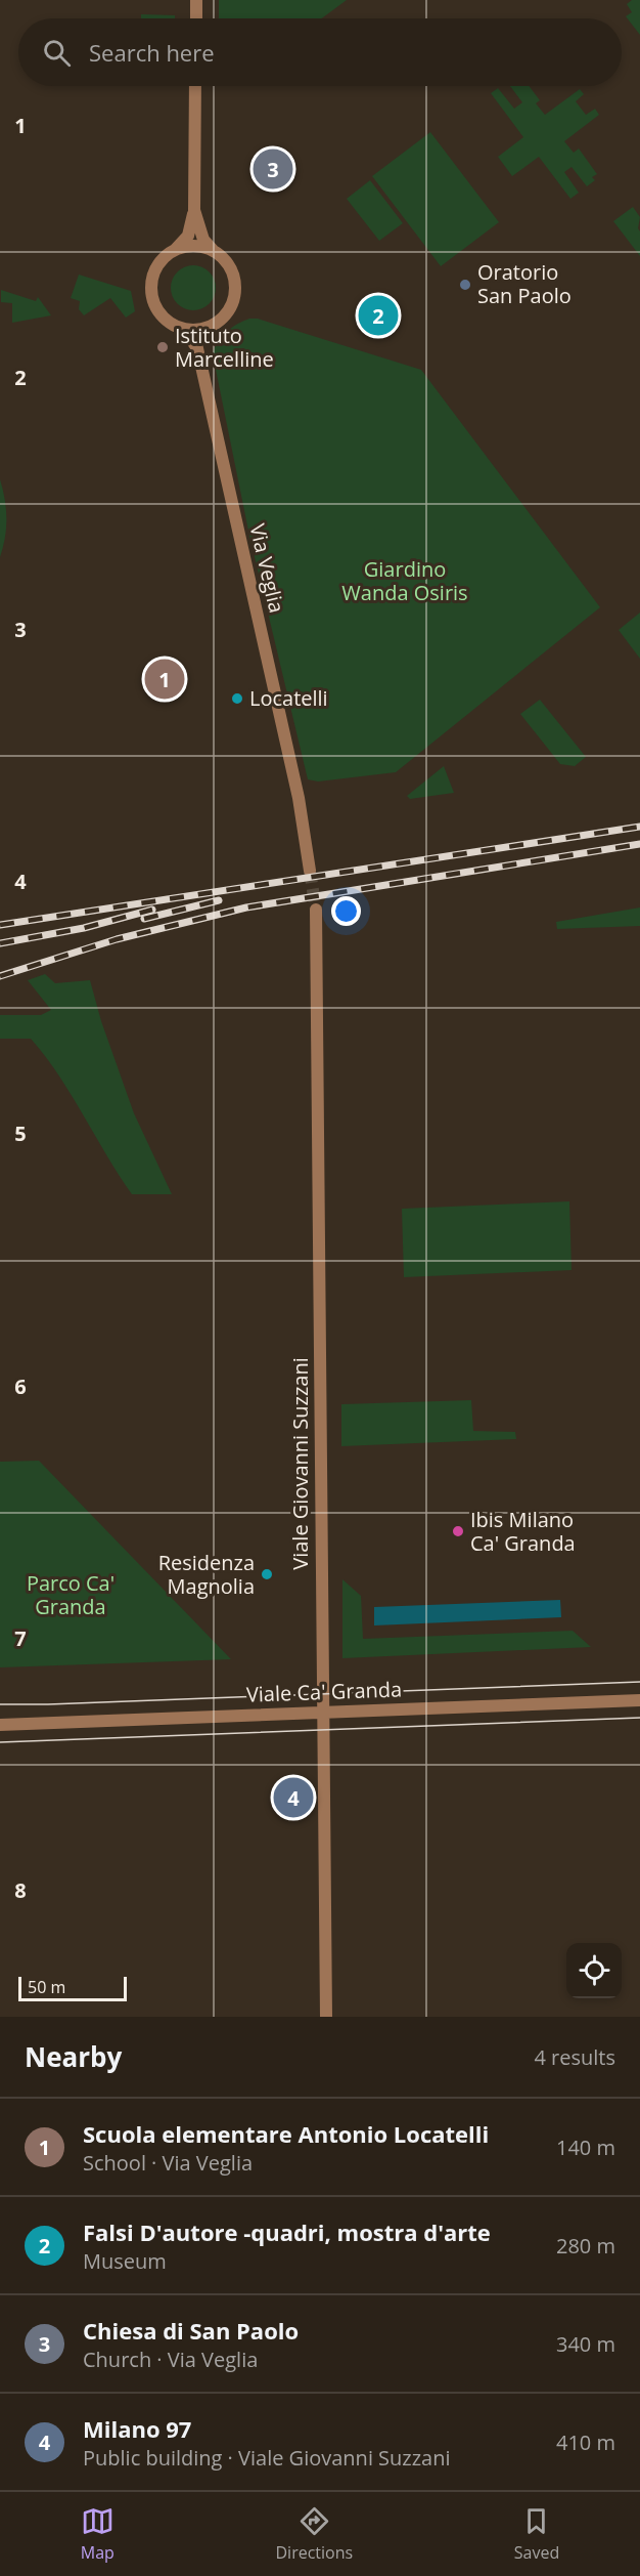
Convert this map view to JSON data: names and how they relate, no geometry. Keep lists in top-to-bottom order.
{
  "streets": {
    "street": ["Via Veglia", "Viale Giovanni Suzzani", "Viale Ca' Granda"]
  },
  "crossings": [
    ["Viale Giovanni Suzzani", "Viale Ca' Granda"]
  ],
  "parks": ["Giardino Wanda Osiris", "Parco Ca' Granda"],
  "places": [
    "Oratorio San Paolo",
    "Istituto Marcelline",
    "Locatelli",
    "Ibis Milano Ca' Granda",
    "Residenza Magnolia"
  ],
  "scale_bar": "50 m",
  "page": {
    "search": "Search here",
    "pins": [
      "3",
      "2",
      "1",
      "4"
    ],
    "scale": "50 m",
    "heading": ["Nearby", "4 results"],
    "list": [
      {
        "mark": "1",
        "name": "Scuola elementare Antonio Locatelli",
        "note": "School · Via Veglia",
        "value": "140 m"
      },
      {
        "mark": "2",
        "name": "Falsi D'autore -quadri, mostra d'arte",
        "note": "Museum",
        "value": "280 m"
      },
      {
        "mark": "3",
        "name": "Chiesa di San Paolo",
        "note": "Church · Via Veglia",
        "value": "340 m"
      },
      {
        "mark": "4",
        "name": "Milano 97",
        "note": "Public building · Viale Giovanni Suzzani",
        "value": "410 m"
      }
    ],
    "nav": ["Map", "Directions", "Saved"]
  },
  "grid": {
    "rows": [
      "1",
      "2",
      "3",
      "4",
      "5",
      "6",
      "7",
      "8"
    ]
  }
}
